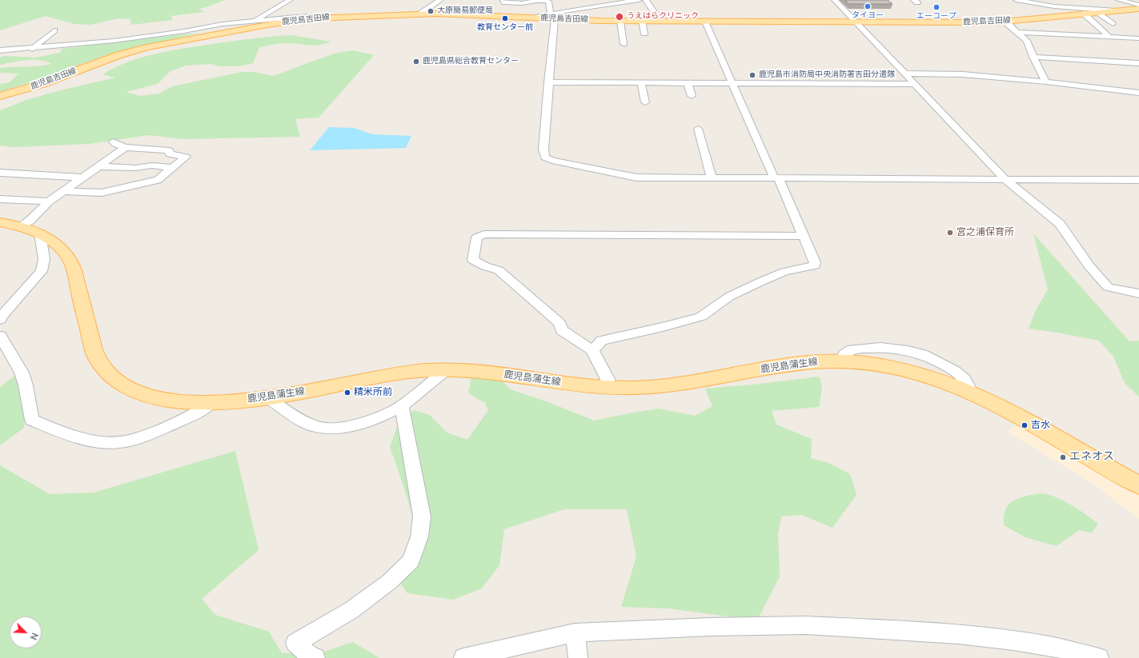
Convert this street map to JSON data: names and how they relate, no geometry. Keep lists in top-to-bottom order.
{
  "streets": {
    "main road": ["鹿児島吉田線", "鹿児島蒲生線"]
  },
  "places": [
    "タイヨー",
    "エーコープ",
    "大原簡易郵便局",
    "うえはらクリニック",
    "教育センター前",
    "鹿児島県総合教育センター",
    "鹿児島市消防局中央消防署吉田分遣隊",
    "宮之浦保育所",
    "精米所前",
    "吉水",
    "エネオス"
  ],
  "north": "bottom right"
}
